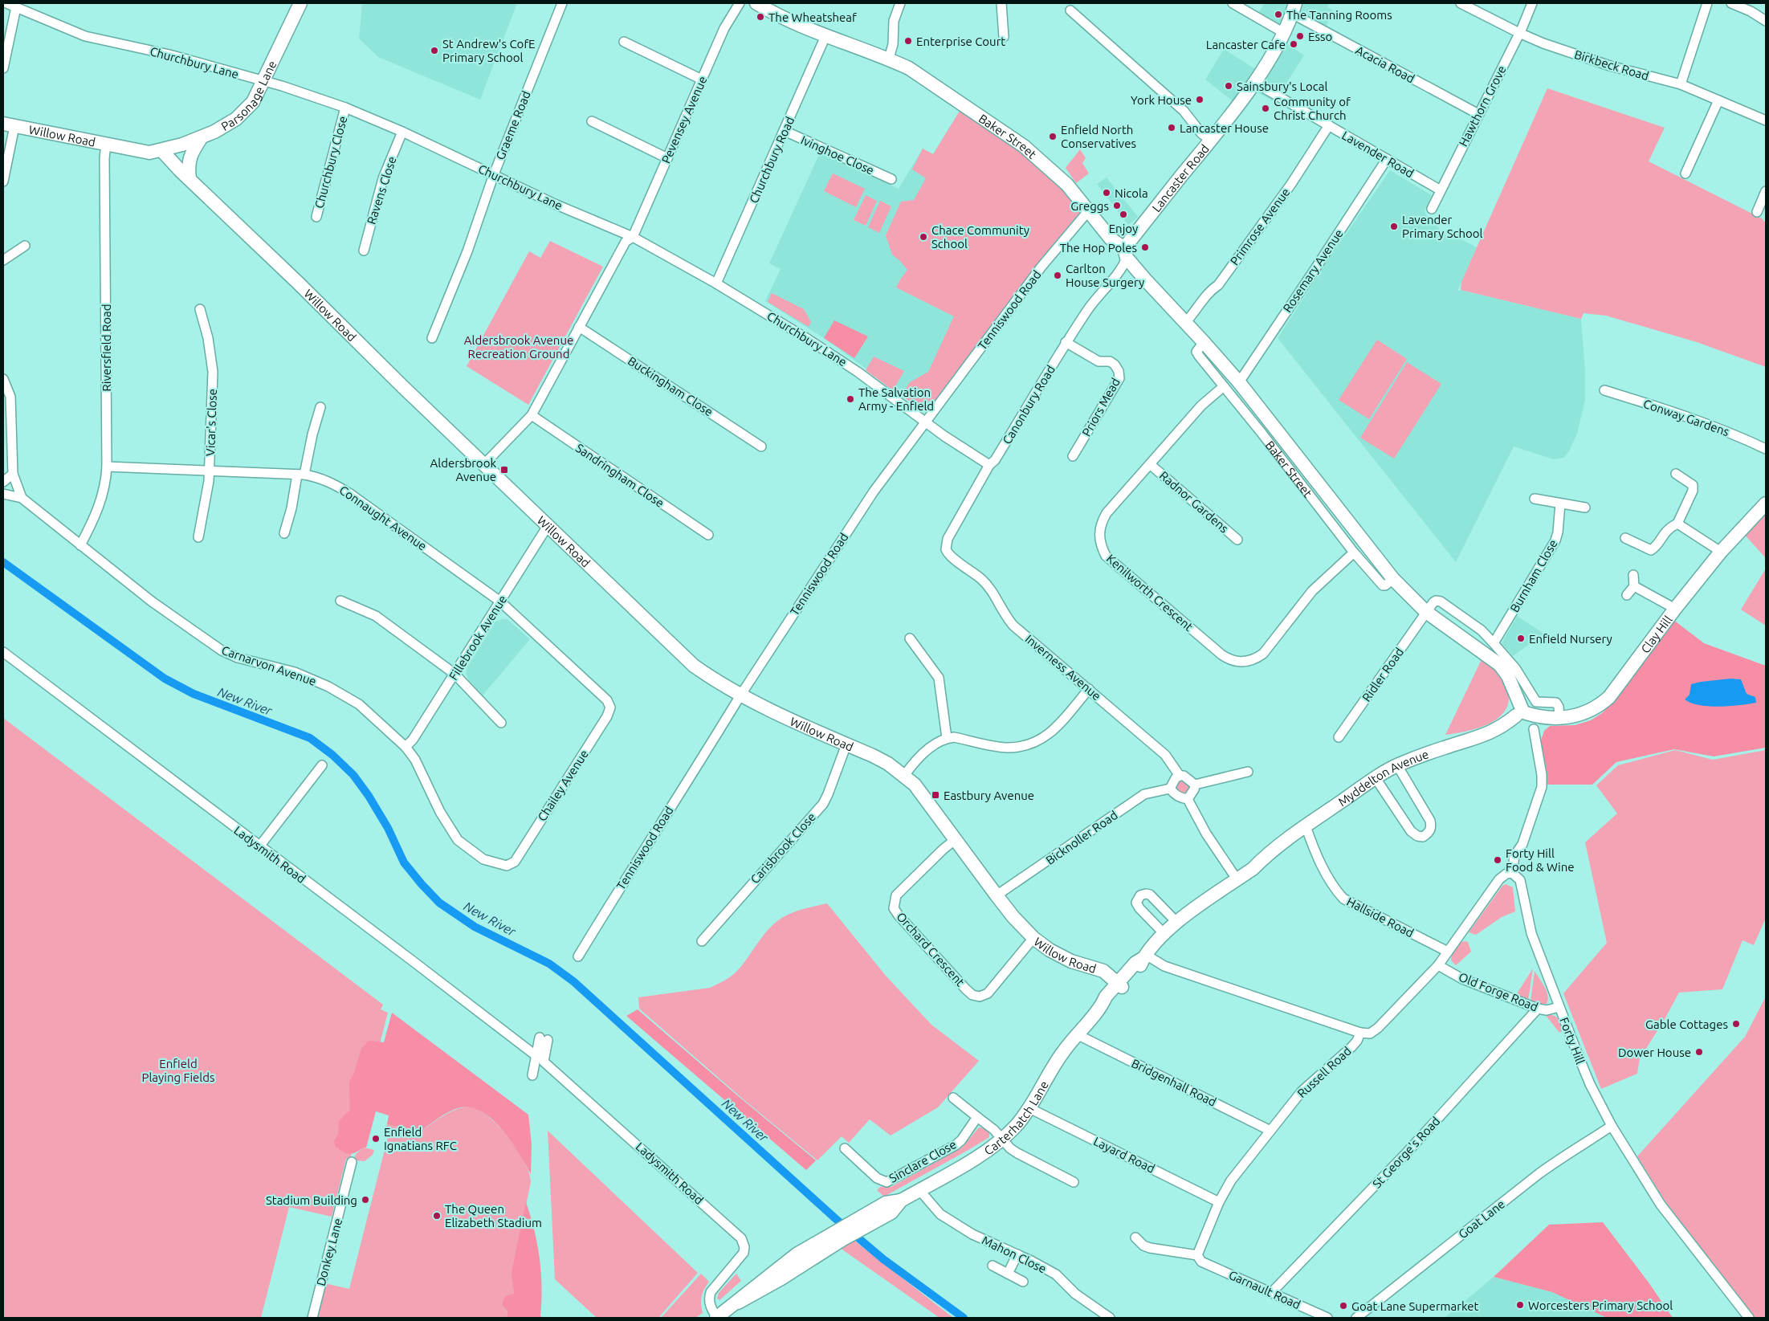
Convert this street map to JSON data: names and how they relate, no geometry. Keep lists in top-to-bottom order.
{
  "streets": {
    "street": [
      "Churchbury Lane",
      "Acacia Road",
      "Birkbeck Road",
      "Parsonage Lane",
      "Hawthorn Grove",
      "Pevensey Avenue",
      "Graeme Road",
      "Willow Road",
      "Baker Street",
      "Lavender Road",
      "Ivinghoe Close",
      "Churchbury Road",
      "Churchbury Close",
      "Lancaster Road",
      "Ravens Close",
      "Primrose Avenue",
      "Rosemary Avenue",
      "Tenniswood Road",
      "Riversfield Road",
      "Buckingham Close",
      "Canonbury Road",
      "Priors Mead",
      "Conway Gardens",
      "Vicar's Close",
      "Sandringham Close",
      "Radnor Gardens",
      "Connaught Avenue",
      "Burnham Close",
      "Kenilworth Crescent",
      "Clay Hill",
      "Fillebrook Avenue",
      "Carnarvon Avenue",
      "Inverness Avenue",
      "Ridler Road",
      "Myddelton Avenue",
      "Chailey Avenue",
      "Bicknoller Road",
      "Carisbrook Close",
      "Ladysmith Road",
      "Hallside Road",
      "Orchard Crescent",
      "Old Forge Road",
      "Forty Hill",
      "Russell Road",
      "Bridgenhall Road",
      "Carterhatch Lane",
      "St George's Road",
      "Layard Road",
      "Sinclare Close",
      "Goat Lane",
      "Donkey Lane",
      "Mahon Close",
      "Garnault Road"
    ]
  },
  "crossings": [
    ["Churchbury Lane", "Parsonage Lane"],
    ["Churchbury Lane", "Pevensey Avenue"],
    ["Churchbury Lane", "Graeme Road"],
    ["Churchbury Lane", "Churchbury Road"],
    ["Churchbury Lane", "Churchbury Close"],
    ["Churchbury Lane", "Ravens Close"],
    ["Churchbury Lane", "Tenniswood Road"],
    ["Churchbury Lane", "Canonbury Road"],
    ["Acacia Road", "Hawthorn Grove"],
    ["Acacia Road", "Lancaster Road"],
    ["Birkbeck Road", "Hawthorn Grove"],
    ["Parsonage Lane", "Willow Road"],
    ["Hawthorn Grove", "Lavender Road"],
    ["Willow Road", "Tenniswood Road"],
    ["Willow Road", "Riversfield Road"],
    ["Willow Road", "Fillebrook Avenue"],
    ["Willow Road", "Bicknoller Road"],
    ["Willow Road", "Carisbrook Close"],
    ["Willow Road", "Orchard Crescent"],
    ["Willow Road", "Carterhatch Lane"],
    ["Baker Street", "Churchbury Road"],
    ["Baker Street", "Lancaster Road"],
    ["Baker Street", "Primrose Avenue"],
    ["Baker Street", "Rosemary Avenue"],
    ["Baker Street", "Tenniswood Road"],
    ["Baker Street", "Canonbury Road"],
    ["Baker Street", "Kenilworth Crescent"],
    ["Baker Street", "Clay Hill"],
    ["Baker Street", "Ridler Road"],
    ["Baker Street", "Myddelton Avenue"],
    ["Lavender Road", "Lancaster Road"],
    ["Lavender Road", "Primrose Avenue"],
    ["Lavender Road", "Rosemary Avenue"],
    ["Ivinghoe Close", "Churchbury Road"],
    ["Lancaster Road", "Canonbury Road"],
    ["Riversfield Road", "Connaught Avenue"],
    ["Riversfield Road", "Carnarvon Avenue"],
    ["Canonbury Road", "Priors Mead"],
    ["Canonbury Road", "Inverness Avenue"],
    ["Vicar's Close", "Connaught Avenue"],
    ["Radnor Gardens", "Kenilworth Crescent"],
    ["Connaught Avenue", "Fillebrook Avenue"],
    ["Connaught Avenue", "Chailey Avenue"],
    ["Clay Hill", "Myddelton Avenue"],
    ["Fillebrook Avenue", "Carnarvon Avenue"],
    ["Carnarvon Avenue", "Chailey Avenue"],
    ["Inverness Avenue", "Bicknoller Road"],
    ["Myddelton Avenue", "Hallside Road"],
    ["Myddelton Avenue", "Carterhatch Lane"],
    ["Ladysmith Road", "Carterhatch Lane"],
    ["Old Forge Road", "Forty Hill"],
    ["Old Forge Road", "St George's Road"],
    ["Forty Hill", "Goat Lane"],
    ["Russell Road", "Bridgenhall Road"],
    ["Russell Road", "Layard Road"],
    ["Russell Road", "Garnault Road"],
    ["Bridgenhall Road", "Carterhatch Lane"],
    ["Carterhatch Lane", "Layard Road"],
    ["Carterhatch Lane", "Mahon Close"],
    ["St George's Road", "Garnault Road"]
  ],
  "water": ["New River"],
  "parks": ["Aldersbrook Avenue Recreation Ground", "Enfield Playing Fields"],
  "places": {
    "other": [
      "The Tanning Rooms",
      "The Wheatsheaf",
      "Esso",
      "Enterprise Court",
      "Lancaster Cafe",
      "St Andrew's CofE Primary School",
      "Sainsbury's Local",
      "York House",
      "Community of Christ Church",
      "Lancaster House",
      "Enfield North Conservatives",
      "Nicola",
      "Greggs",
      "Enjoy",
      "Lavender Primary School",
      "Chace Community School",
      "The Hop Poles",
      "Carlton House Surgery",
      "The Salvation Army - Enfield",
      "Enfield Nursery",
      "Forty Hill Food & Wine",
      "Gable Cottages",
      "Dower House",
      "Enfield Ignatians RFC",
      "Stadium Building",
      "The Queen Elizabeth Stadium",
      "Worcesters Primary School",
      "Goat Lane Supermarket"
    ],
    "transit": ["Aldersbrook Avenue", "Eastbury Avenue"]
  }
}
